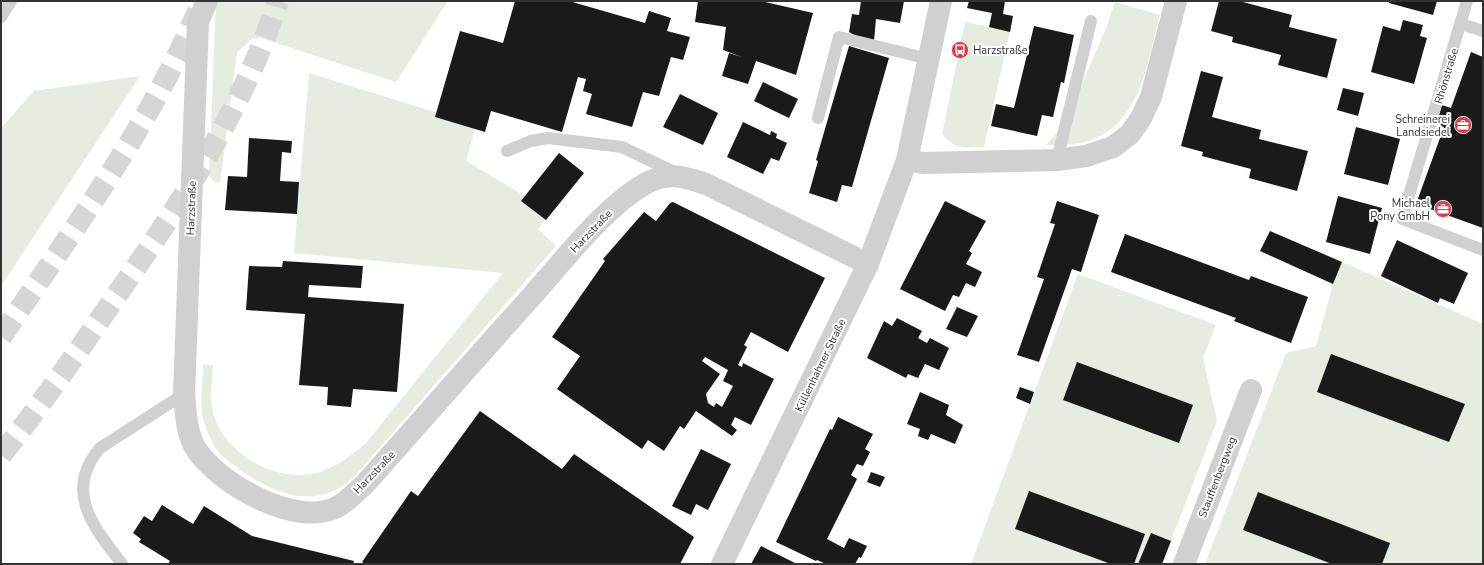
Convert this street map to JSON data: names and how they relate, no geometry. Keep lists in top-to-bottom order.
{
  "streets": {
    "street": ["Harzstraße", "Küllenhahner Straße", "Stauffenbergweg"],
    "lane": ["Rhönstraße"]
  },
  "crossings": [
    ["Harzstraße", "Küllenhahner Straße"]
  ],
  "places": {
    "bus stop": ["Harzstraße"],
    "office": ["Schreinerei Landsiedel", "Michael Pony GmbH"]
  }
}
